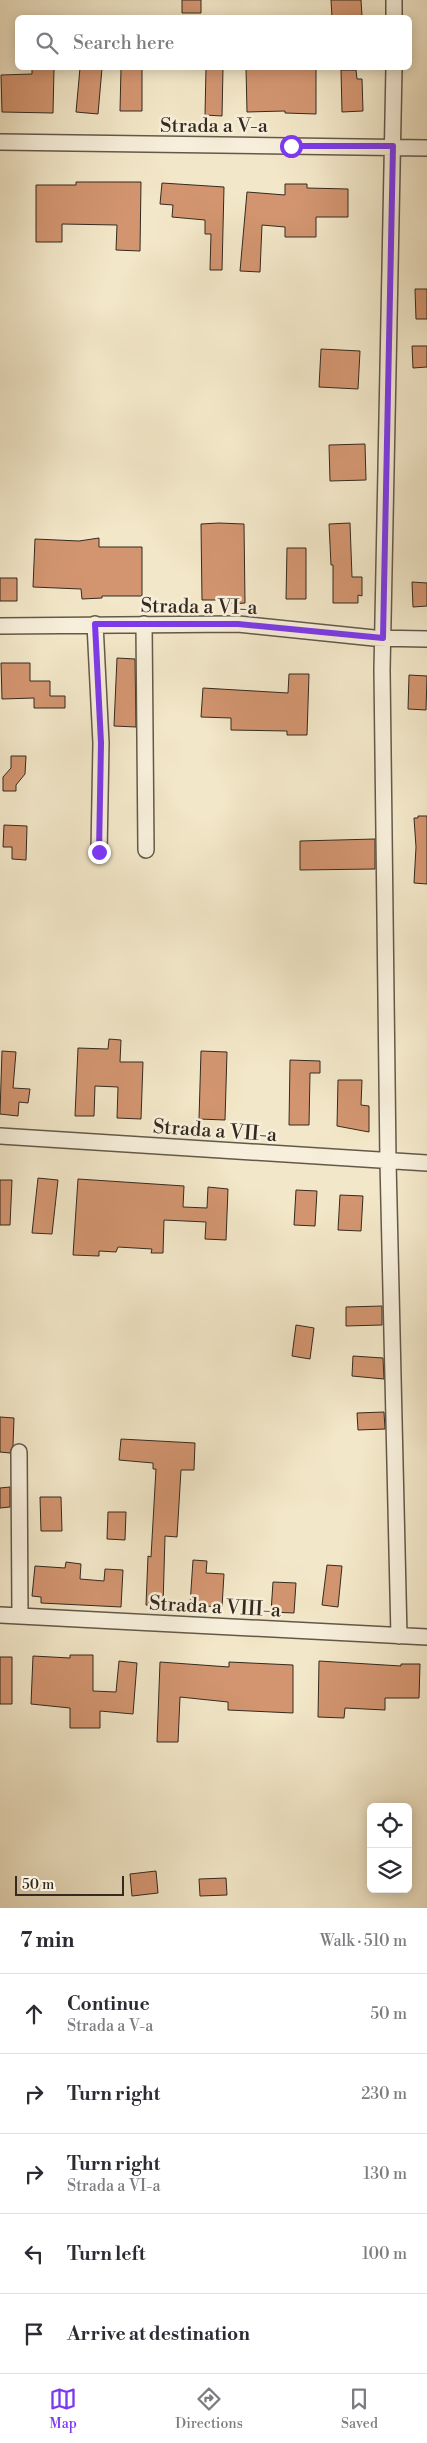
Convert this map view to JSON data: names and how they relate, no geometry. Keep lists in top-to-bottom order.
{
  "streets": {
    "street": [
      "Strada a V-a",
      "Strada a VI-a",
      "Strada a VII-a",
      "Strada a VIII-a"
    ]
  },
  "scale_bar": "50 m",
  "page": {
    "search": "Search here",
    "scale": "50 m",
    "heading": ["7 min", "Walk · 510 m"],
    "list": [
      ["Continue", "Strada a V-a", "50 m"],
      ["Turn right", "230 m"],
      ["Turn right", "Strada a VI-a", "130 m"],
      ["Turn left", "100 m"],
      "Arrive at destination"
    ],
    "nav": ["Map", "Directions", "Saved"]
  }
}
